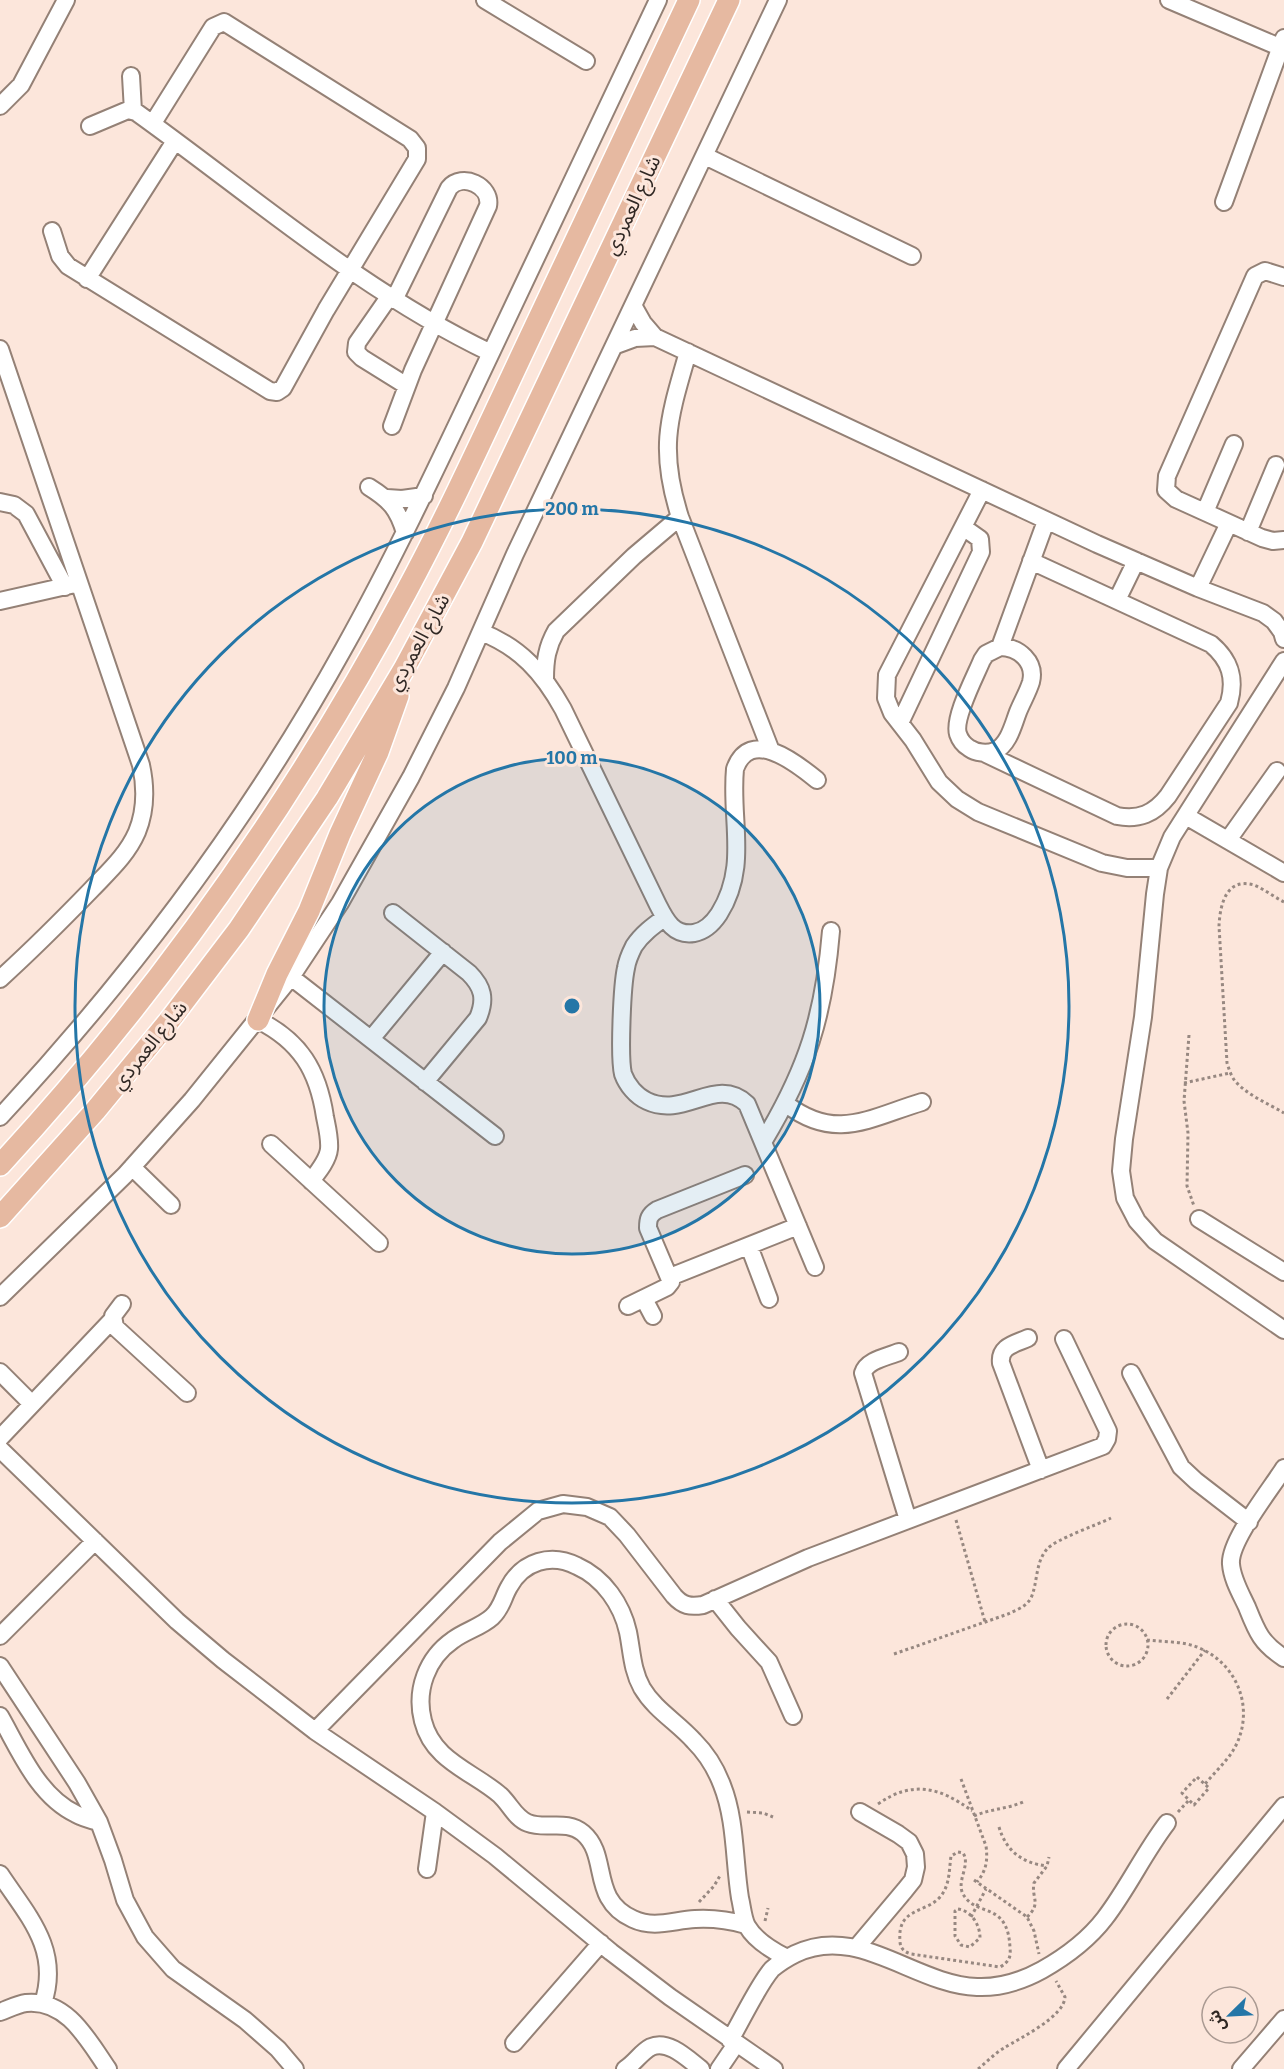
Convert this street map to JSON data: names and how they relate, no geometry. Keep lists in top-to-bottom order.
{
  "streets": {
    "main road": ["شارع العمردي"]
  },
  "north": "bottom left",
  "rings": ["200 m", "100 m"]
}
